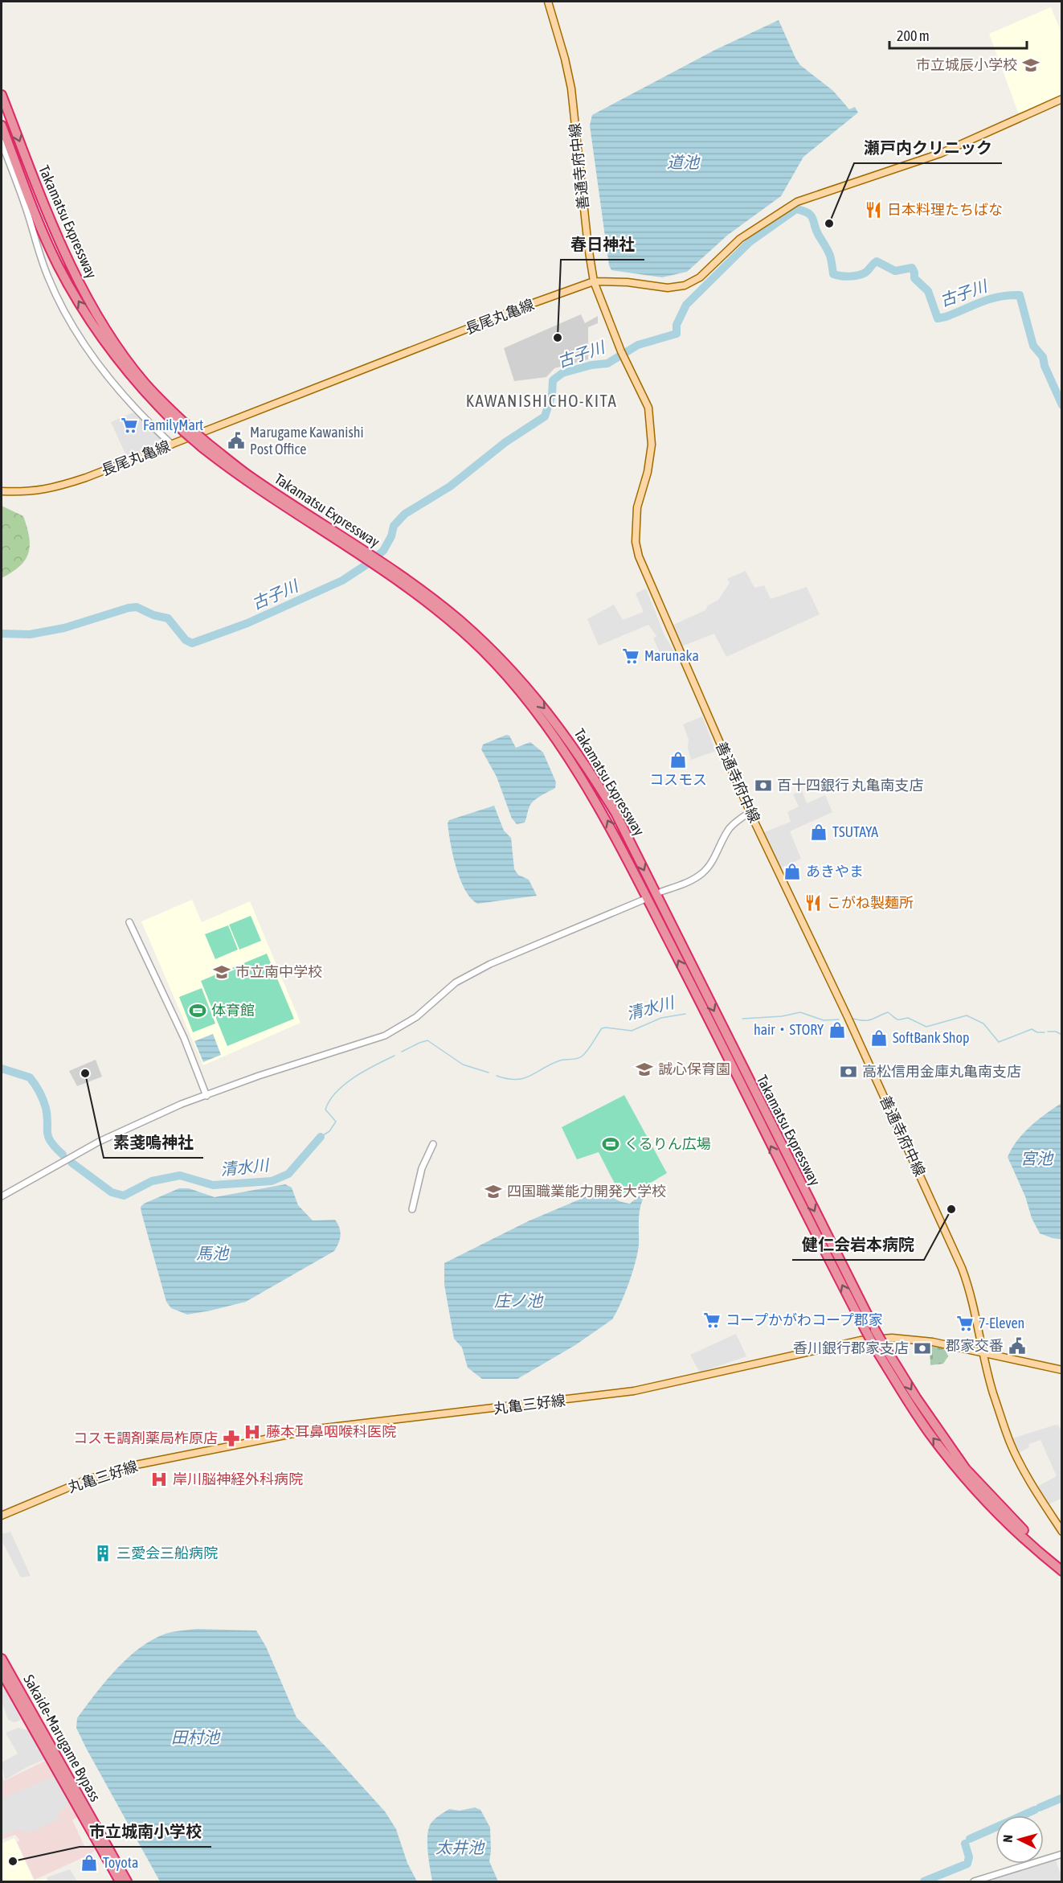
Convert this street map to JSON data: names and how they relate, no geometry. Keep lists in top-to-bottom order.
{
  "streets": {
    "highway": ["Takamatsu Expressway", "Sakaide-Marugame Bypass"],
    "main road": ["善通寺府中線", "長尾丸亀線", "丸亀三好線"]
  },
  "crossings": [
    ["善通寺府中線", "長尾丸亀線"],
    ["善通寺府中線", "丸亀三好線"]
  ],
  "districts": ["KAWANISHICHO-KITA"],
  "water": [
    "道池",
    "古子川",
    "清水川",
    "宮池",
    "馬池",
    "庄ノ池",
    "田村池",
    "太井池"
  ],
  "places": {
    "school or university": [
      "市立城辰小学校",
      "市立南中学校",
      "誠心保育園",
      "四国職業能力開発大学校"
    ],
    "restaurant": ["日本料理たちばな", "こがね製麺所"],
    "other": [
      "瀬戸内クリニック",
      "春日神社",
      "素戔嗚神社",
      "健仁会岩本病院",
      "市立城南小学校"
    ],
    "supermarket": [
      "FamilyMart",
      "Marunaka",
      "コープかがわコープ郡家",
      "7-Eleven"
    ],
    "public building": ["Marugame Kawanishi Post Office", "郡家交番"],
    "shop": [
      "コスモス",
      "TSUTAYA",
      "あきやま",
      "hair・STORY",
      "SoftBank Shop",
      "Toyota"
    ],
    "bank": ["百十四銀行 丸亀南支店", "高松信用金庫丸亀南支店", "香川銀行郡家支店"],
    "sports": ["体育館", "くるりん広場"],
    "hospital": ["藤本耳鼻咽喉科医院", "岸川脳神経外科病院"],
    "pharmacy": ["コスモ調剤薬局柞原店"],
    "building": ["三愛会三船病院"]
  },
  "scale_bar": "200 m",
  "north": "left"
}
